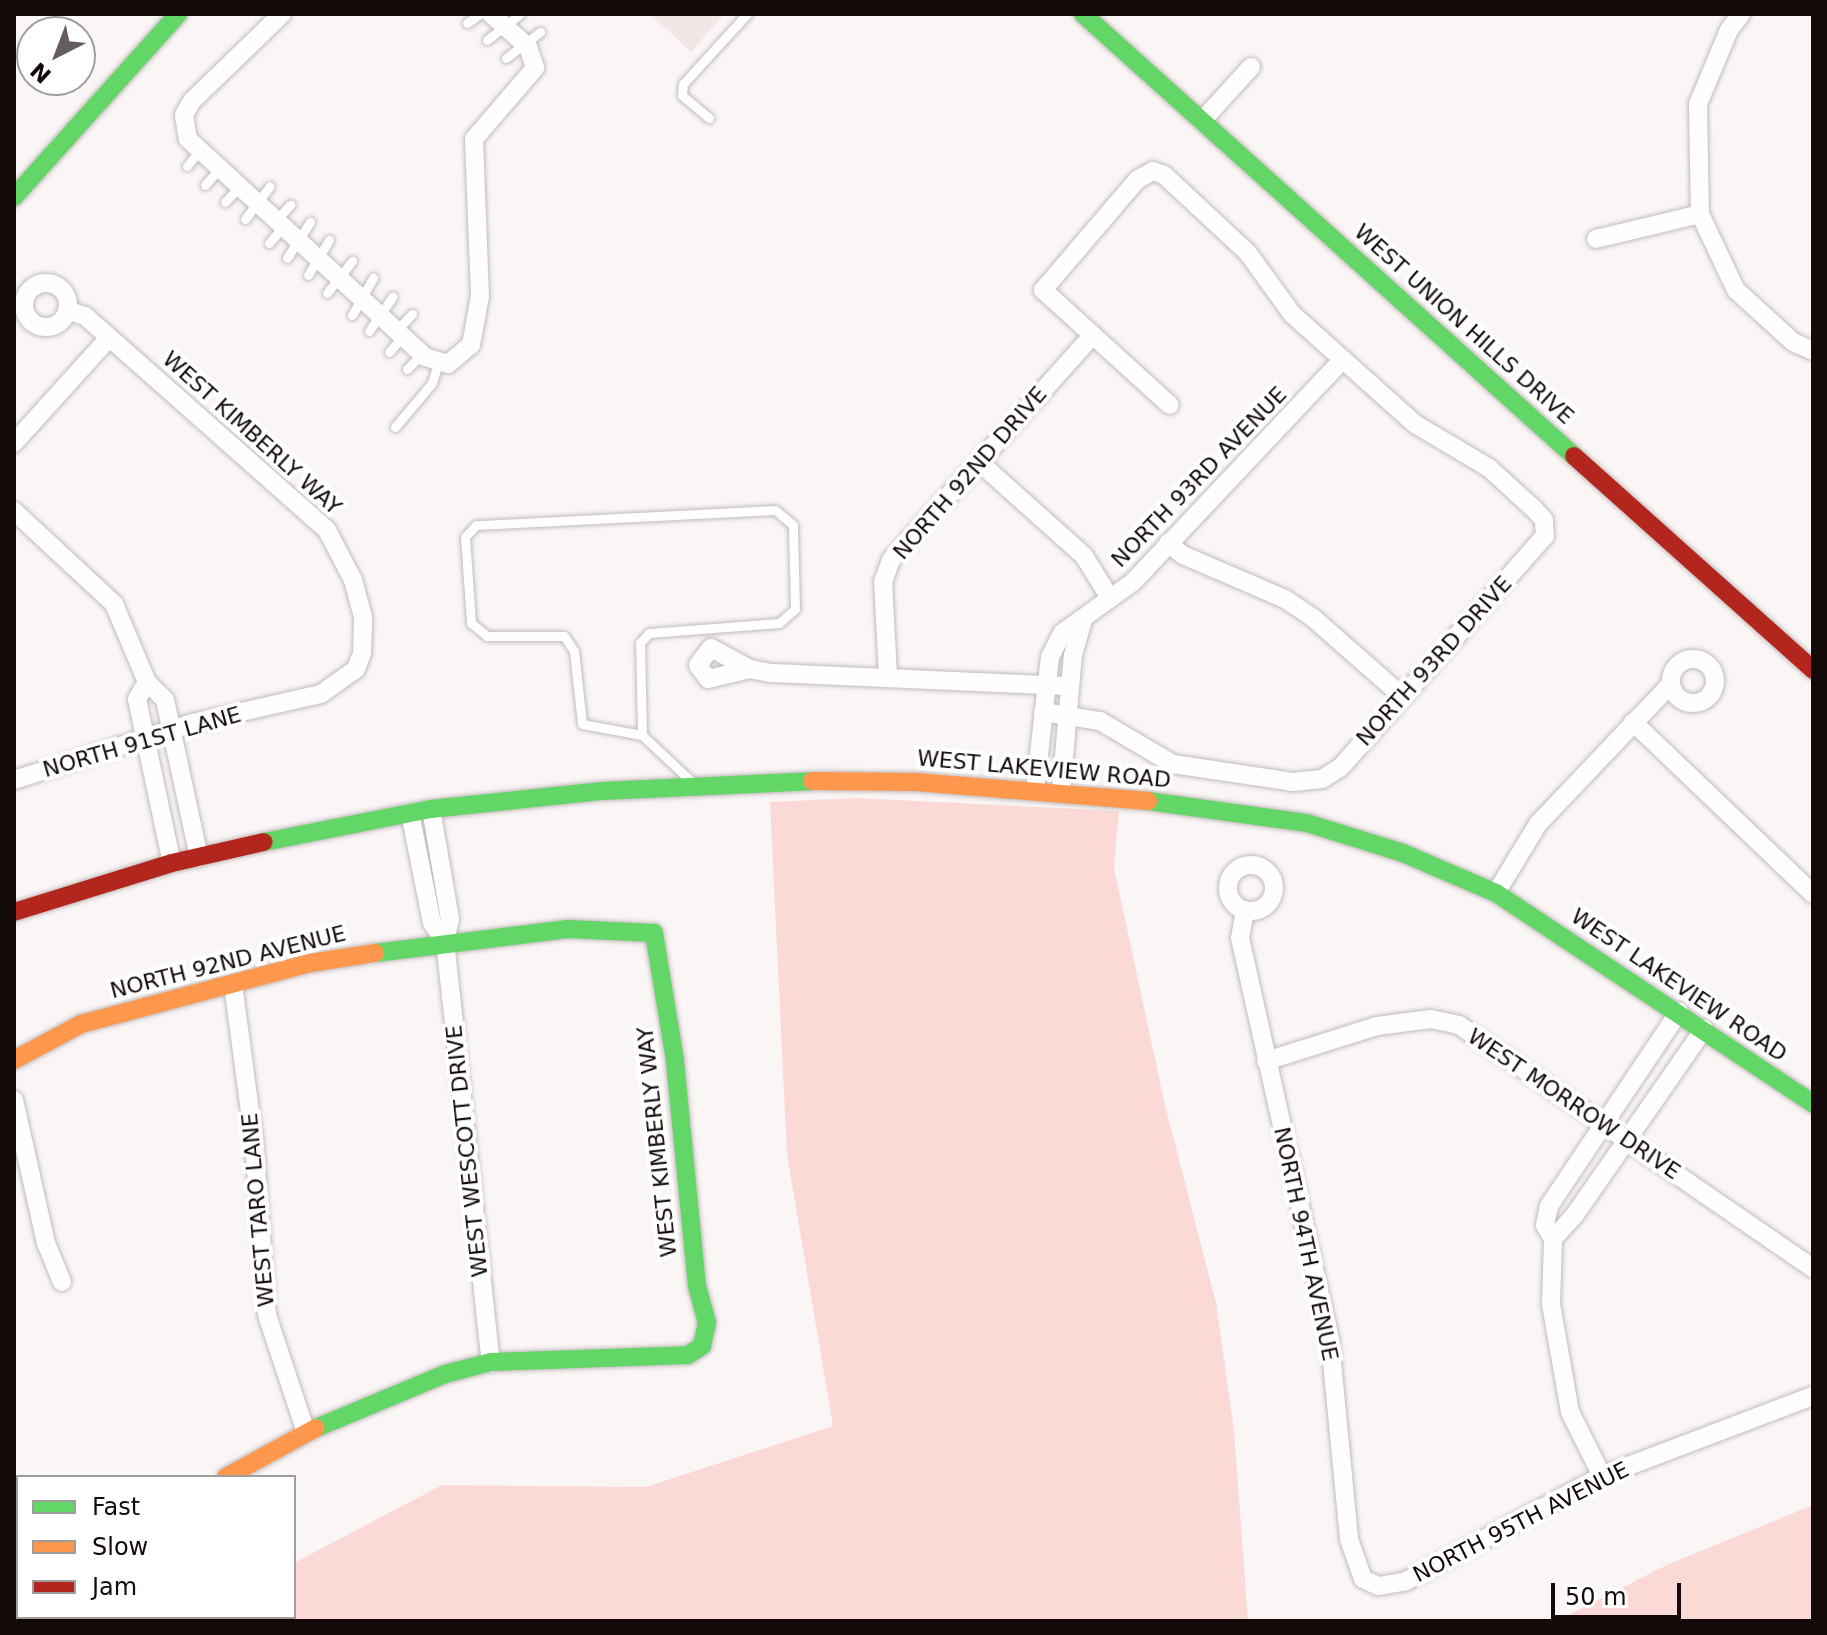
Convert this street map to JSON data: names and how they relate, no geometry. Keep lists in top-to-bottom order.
{
  "streets": {
    "street": [
      "WEST UNION HILLS DRIVE",
      "WEST KIMBERLY WAY",
      "NORTH 92ND DRIVE",
      "NORTH 93RD AVENUE",
      "NORTH 93RD DRIVE",
      "NORTH 91ST LANE",
      "WEST LAKEVIEW ROAD",
      "NORTH 92ND AVENUE",
      "WEST MORROW DRIVE",
      "WEST WESCOTT DRIVE",
      "WEST TARO LANE",
      "NORTH 94TH AVENUE",
      "NORTH 95TH AVENUE"
    ]
  },
  "crossings": [
    ["WEST KIMBERLY WAY", "NORTH 91ST LANE"],
    ["WEST KIMBERLY WAY", "NORTH 92ND AVENUE"],
    ["WEST KIMBERLY WAY", "WEST WESCOTT DRIVE"],
    ["NORTH 93RD AVENUE", "NORTH 93RD DRIVE"],
    ["NORTH 93RD AVENUE", "WEST LAKEVIEW ROAD"],
    ["WEST LAKEVIEW ROAD", "WEST WESCOTT DRIVE"],
    ["NORTH 92ND AVENUE", "WEST WESCOTT DRIVE"],
    ["NORTH 92ND AVENUE", "WEST TARO LANE"],
    ["WEST MORROW DRIVE", "NORTH 94TH AVENUE"],
    ["NORTH 94TH AVENUE", "NORTH 95TH AVENUE"]
  ],
  "legend": ["Fast", "Slow", "Jam"],
  "scale_bar": "50 m",
  "north": "bottom left"
}
